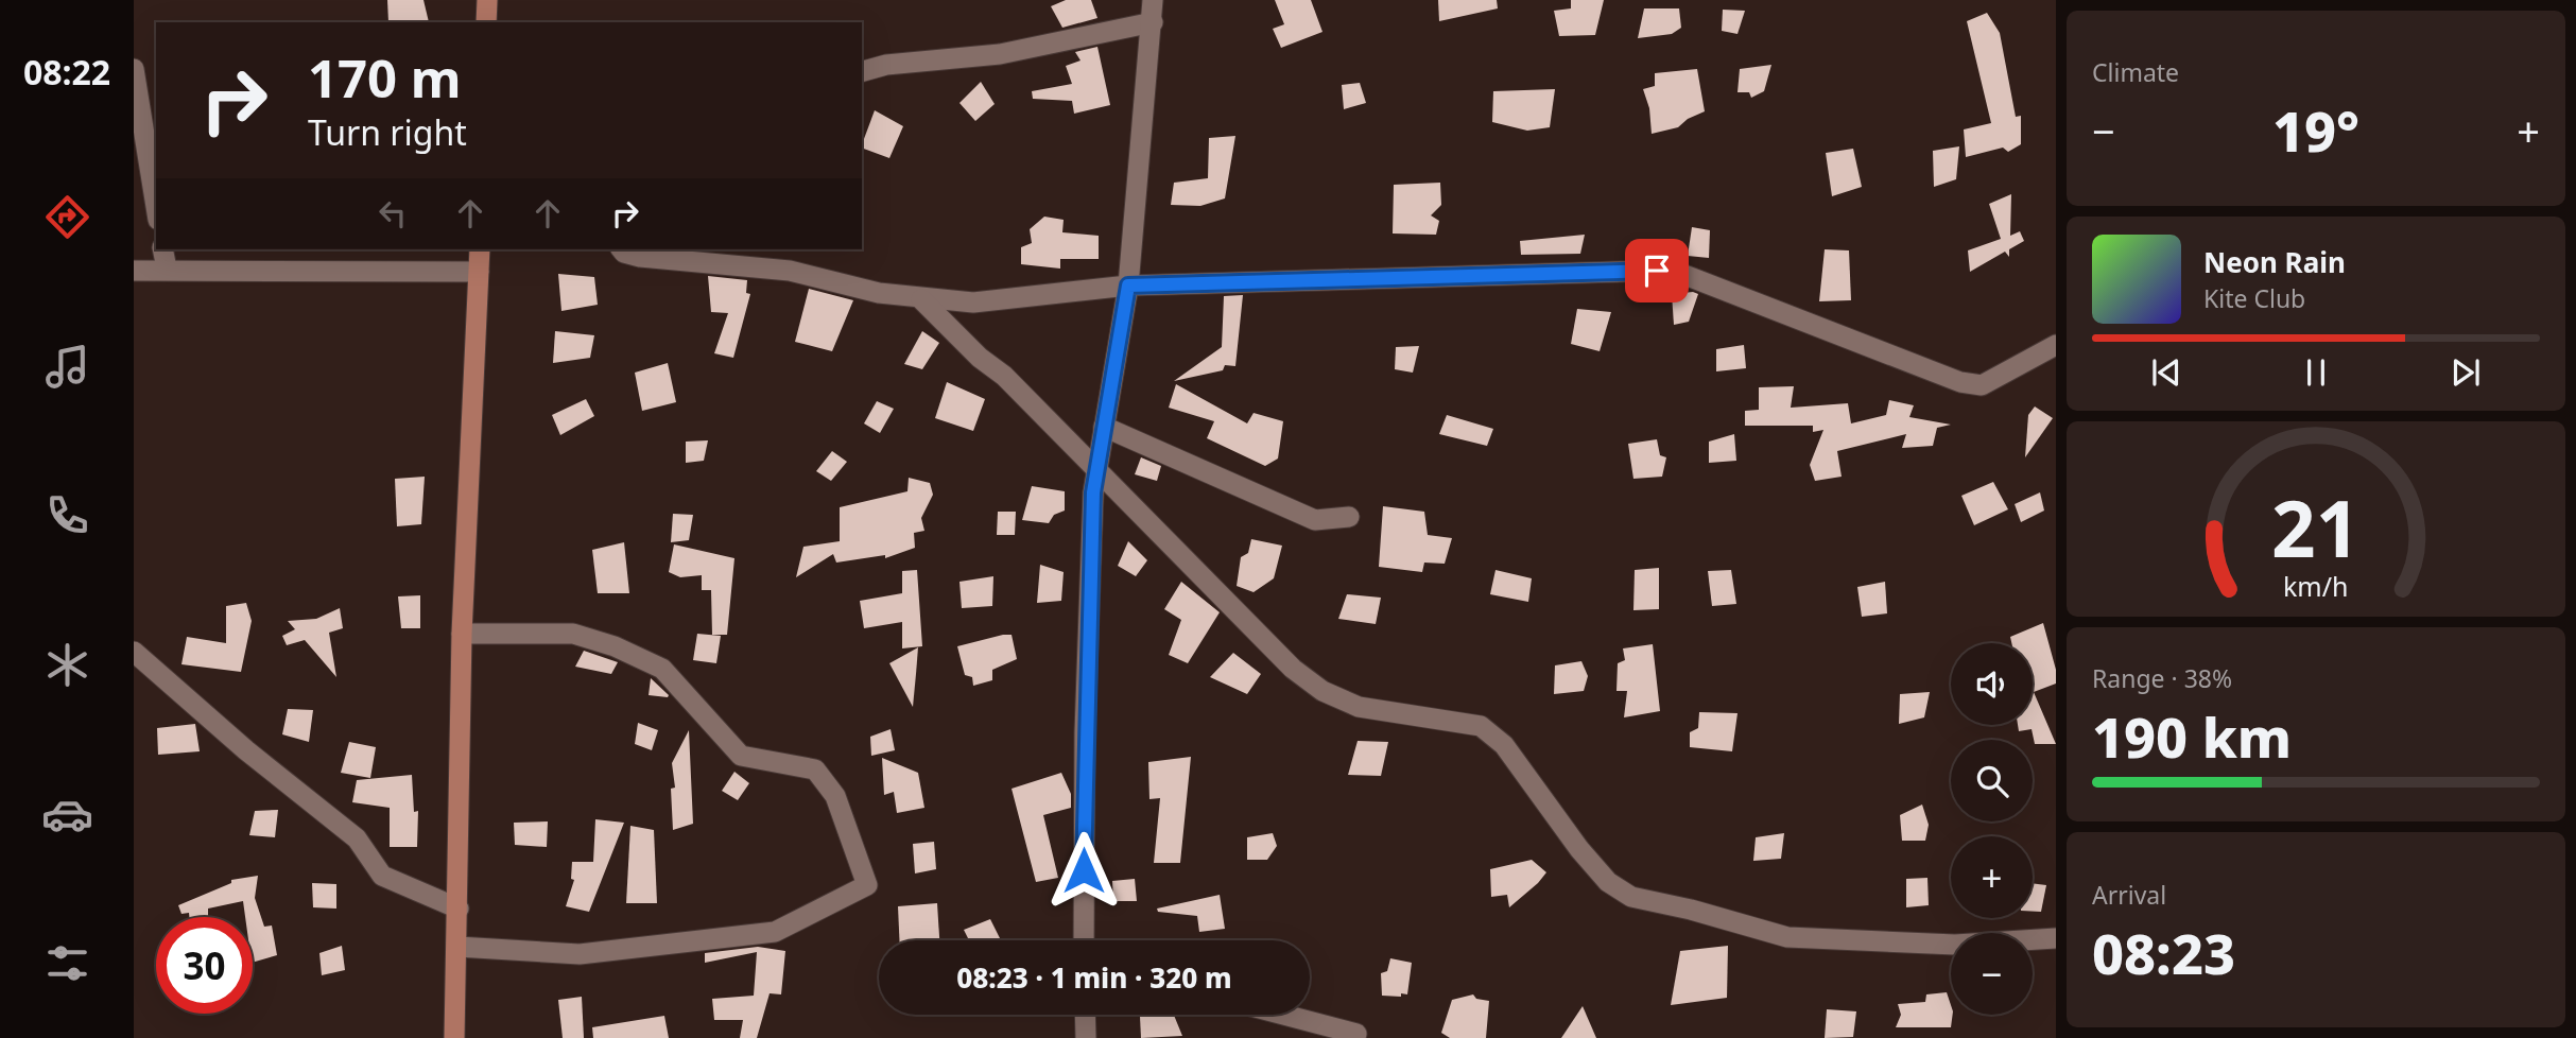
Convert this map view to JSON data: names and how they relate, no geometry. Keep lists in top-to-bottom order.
{
  "page": {
    "tabs": "08:22",
    "tile": [
      "Climate",
      ["Range · 38%", "190 km"],
      ["Arrival", "08:23"]
    ],
    "turn": ["170 m", "Turn right"],
    "heat": ["−", "19°", "+"],
    "song": ["Neon Rain", "Kite Club"],
    "map_buttons": ["+", "−"],
    "limit": "30",
    "trip": "08:23 · 1 min · 320 m",
    "gauge": ["21", "km/h"]
  }
}
